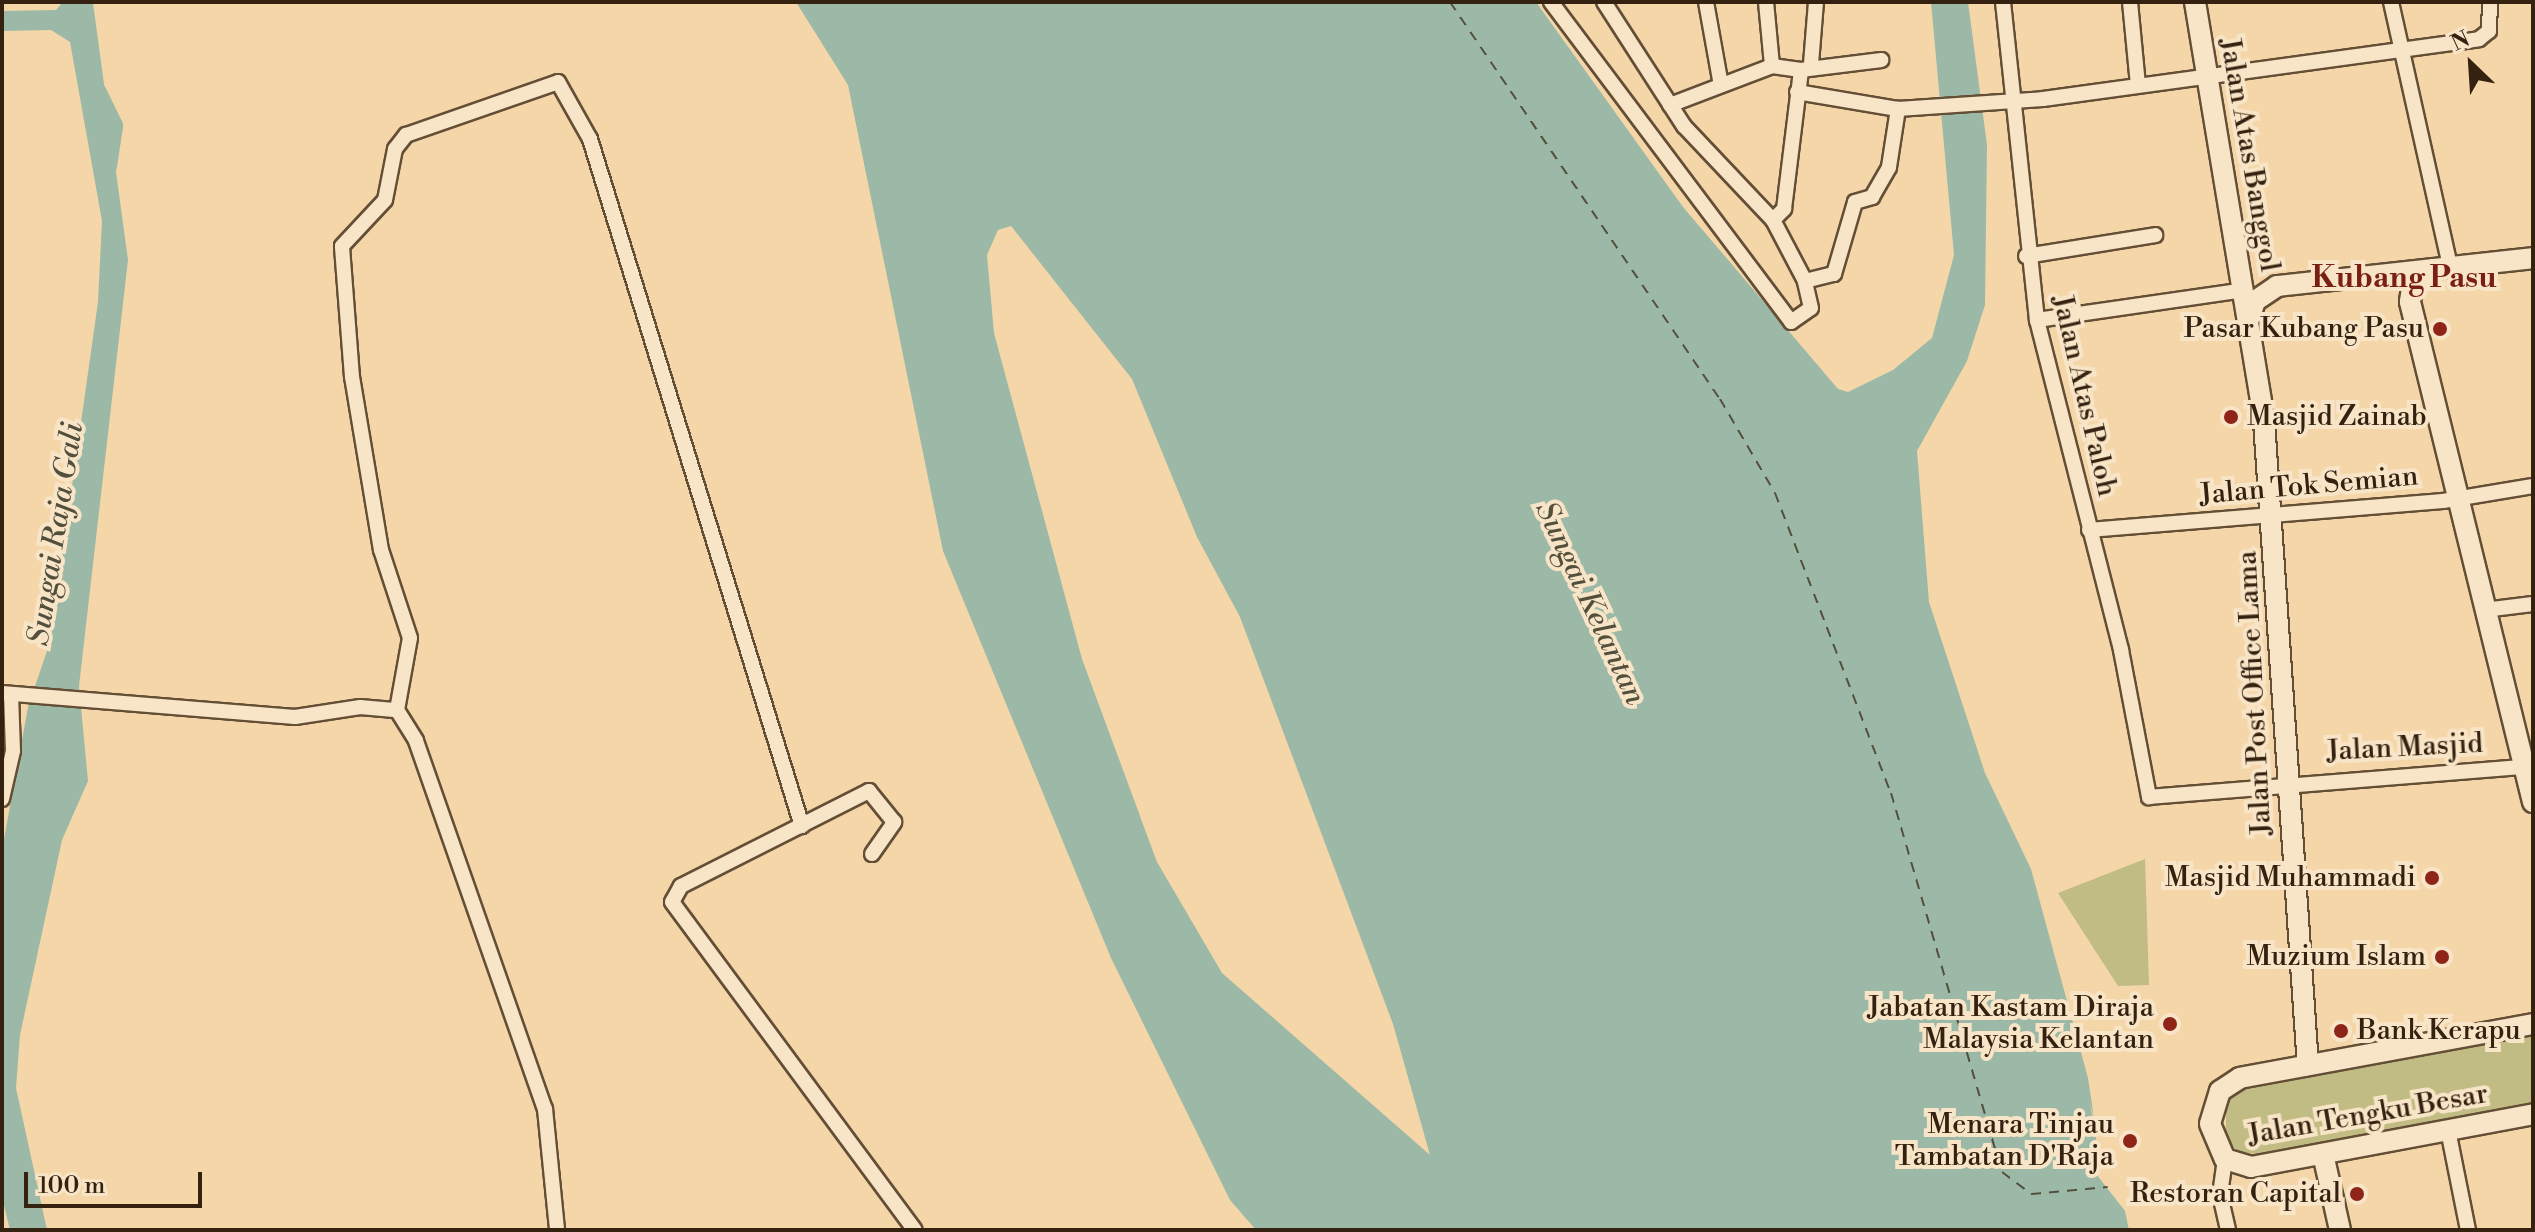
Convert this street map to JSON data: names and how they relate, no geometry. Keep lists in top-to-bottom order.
{
  "streets": {
    "main road": ["Jalan Atas Banggol", "Jalan Post Office Lama", "Jalan Tengku Besar"],
    "street": ["Jalan Atas Paloh", "Jalan Tok Semian", "Jalan Masjid"]
  },
  "crossings": [
    ["Jalan Atas Banggol", "Jalan Post Office Lama"],
    ["Jalan Atas Paloh", "Jalan Tok Semian"],
    ["Jalan Atas Paloh", "Jalan Masjid"],
    ["Jalan Tok Semian", "Jalan Post Office Lama"],
    ["Jalan Post Office Lama", "Jalan Masjid"],
    ["Jalan Post Office Lama", "Jalan Tengku Besar"]
  ],
  "districts": ["Kubang Pasu"],
  "water": ["Sungai Raja Gali", "Sungai Kelantan"],
  "places": [
    "Pasar Kubang Pasu",
    "Masjid Zainab",
    "Masjid Muhammadi",
    "Muzium Islam",
    "Jabatan Kastam Diraja Malaysia Kelantan",
    "Bank Kerapu",
    "Menara Tinjau Tambatan D'Raja",
    "Restoran Capital"
  ],
  "scale_bar": "100 m",
  "north": "top left"
}
